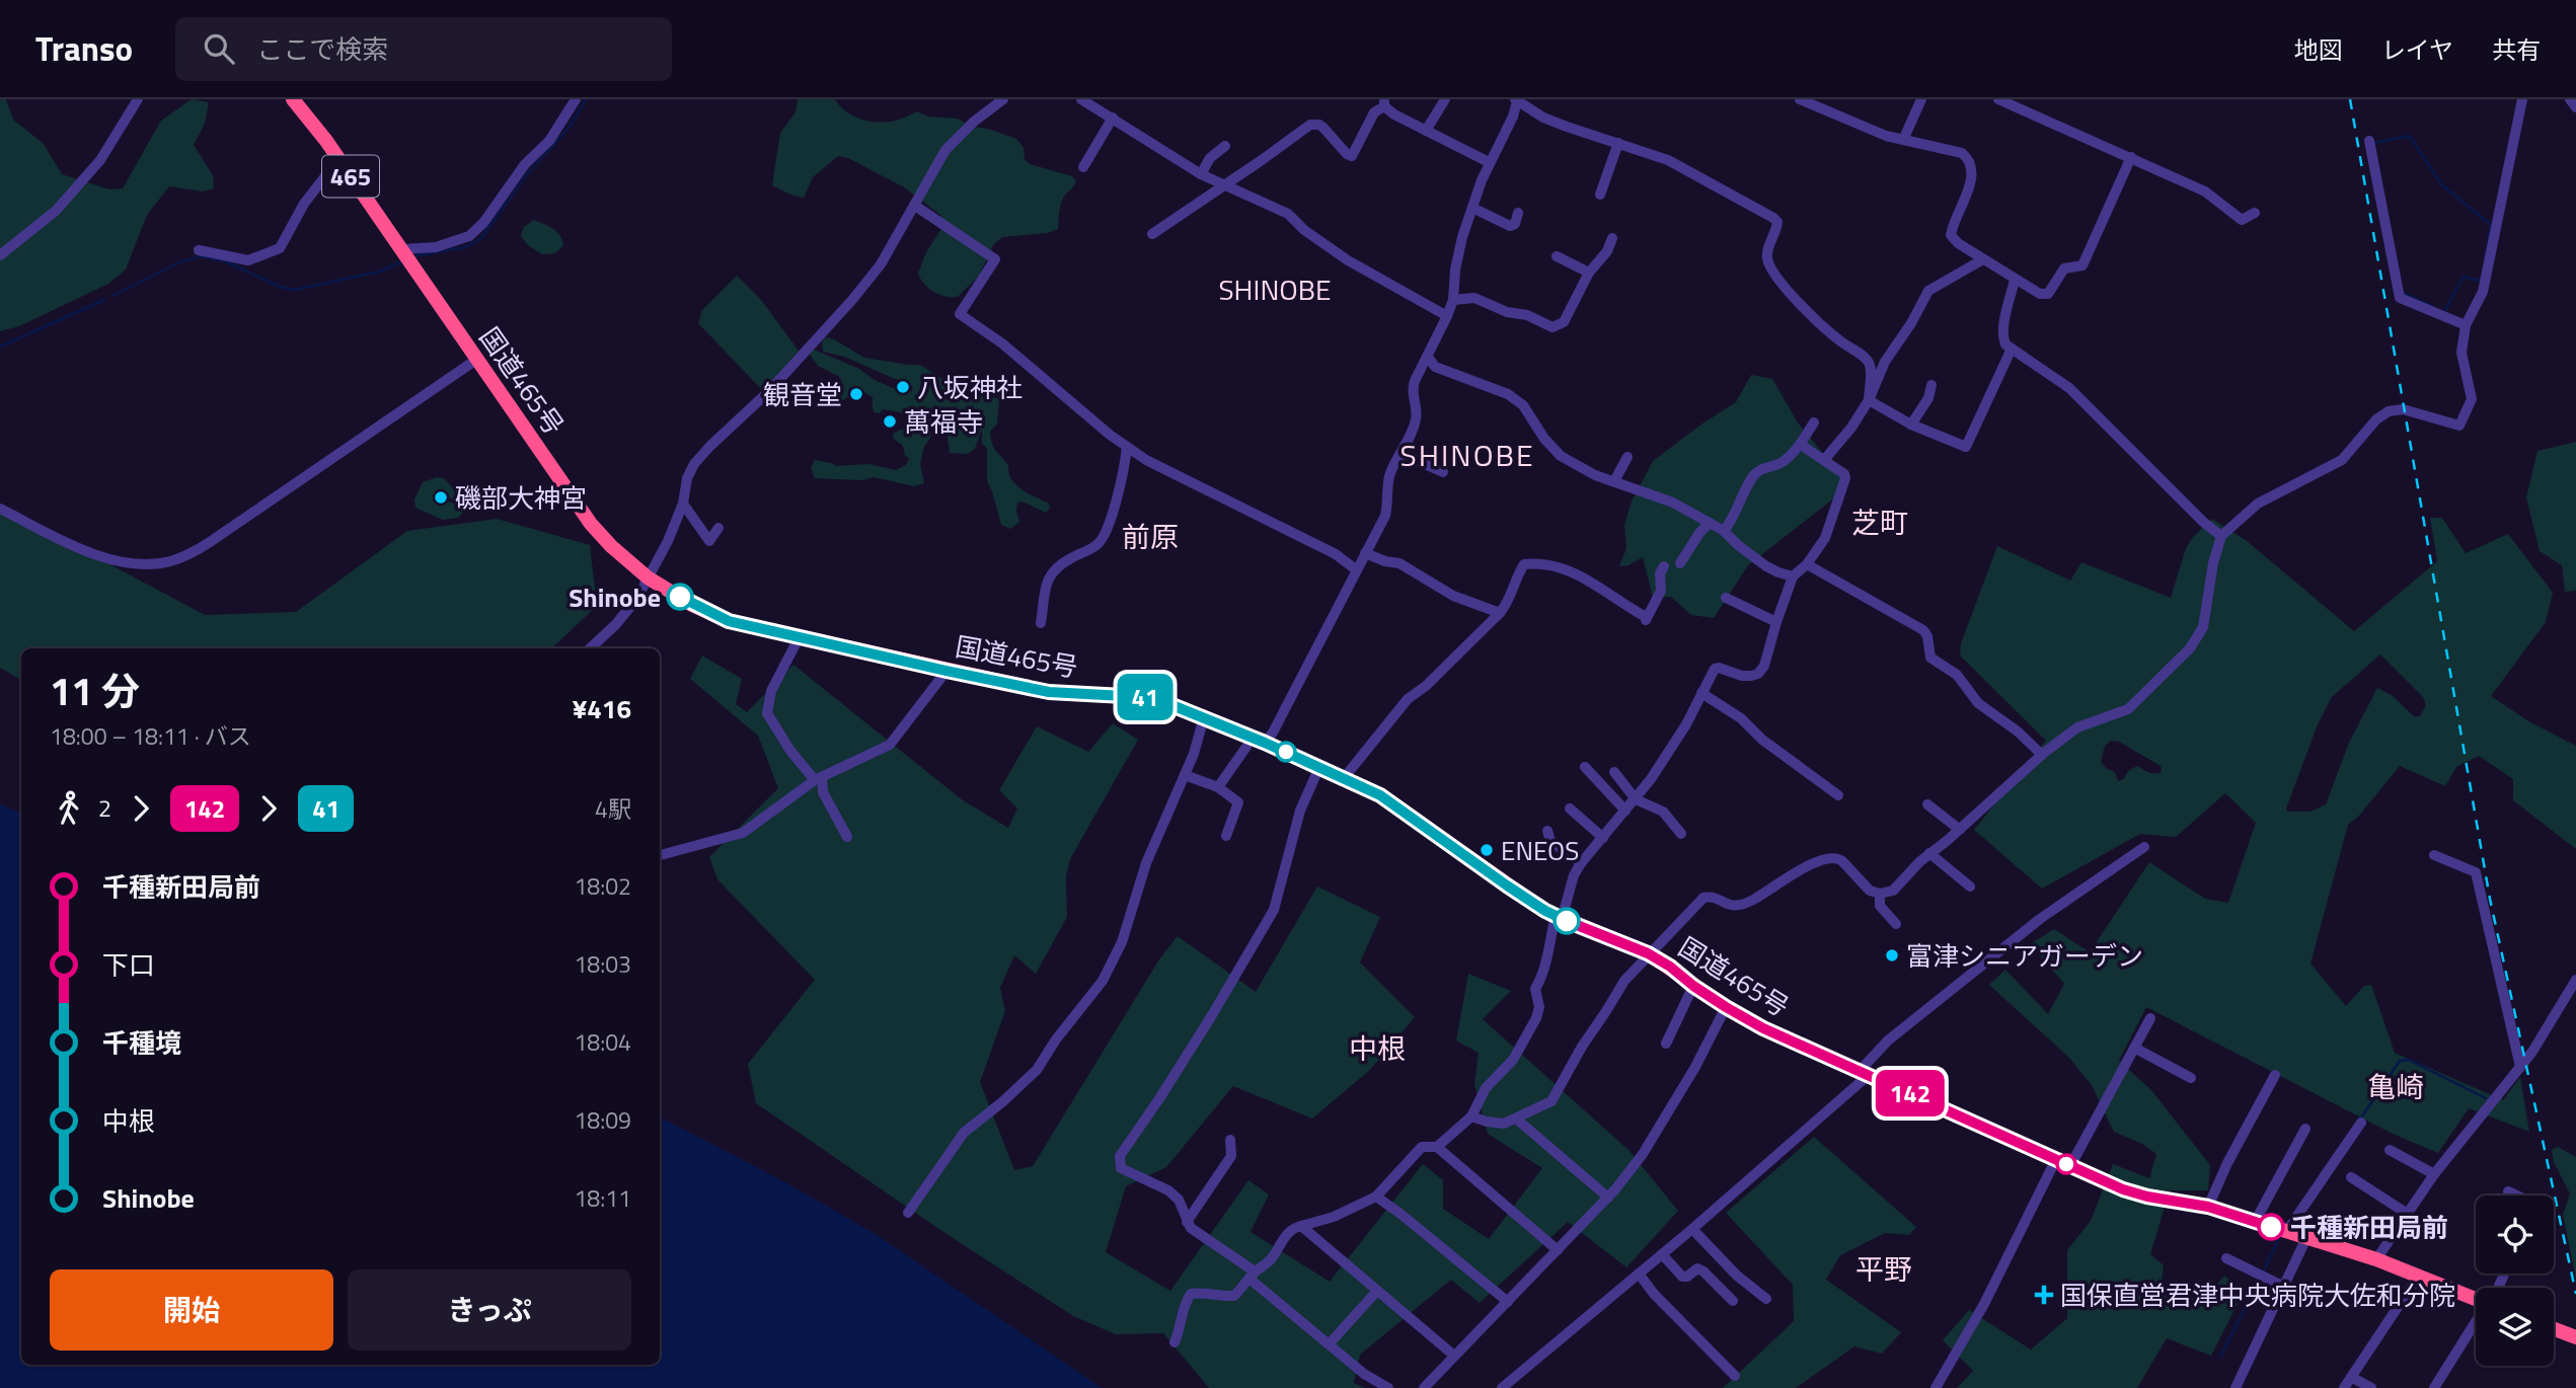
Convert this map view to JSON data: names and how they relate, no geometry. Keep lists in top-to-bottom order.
{
  "streets": {
    "highway": ["465", "国道465号"]
  },
  "districts": [
    "SHINOBE",
    "SHINOBE",
    "芝町",
    "前原",
    "中根",
    "亀崎",
    "平野"
  ],
  "places": {
    "other": [
      "八坂神社",
      "観音堂",
      "萬福寺",
      "磯部大神宮",
      "Shinobe",
      "ENEOS",
      "富津シニアガーデン",
      "千種新田局前"
    ],
    "health": ["国保直営君津中央病院大佐和分院"]
  },
  "lines": ["bus line 41", "bus line 142"],
  "page": {
    "header": "Transo",
    "search": "ここで検索",
    "nav": ["地図", "レイヤ", "共有"],
    "on_map": ["142", "41"],
    "heading": ["11 分", "18:00 – 18:11 · バス", "¥416"],
    "legs": [
      "2",
      "142",
      "41",
      "4駅"
    ],
    "list": [
      {
        "name": "千種新田局前",
        "value": "18:02"
      },
      {
        "name": "下口",
        "value": "18:03"
      },
      {
        "name": "千種境",
        "value": "18:04"
      },
      {
        "name": "中根",
        "value": "18:09"
      },
      {
        "name": "Shinobe",
        "value": "18:11"
      }
    ],
    "buttons": ["開始", "きっぷ"]
  }
}
